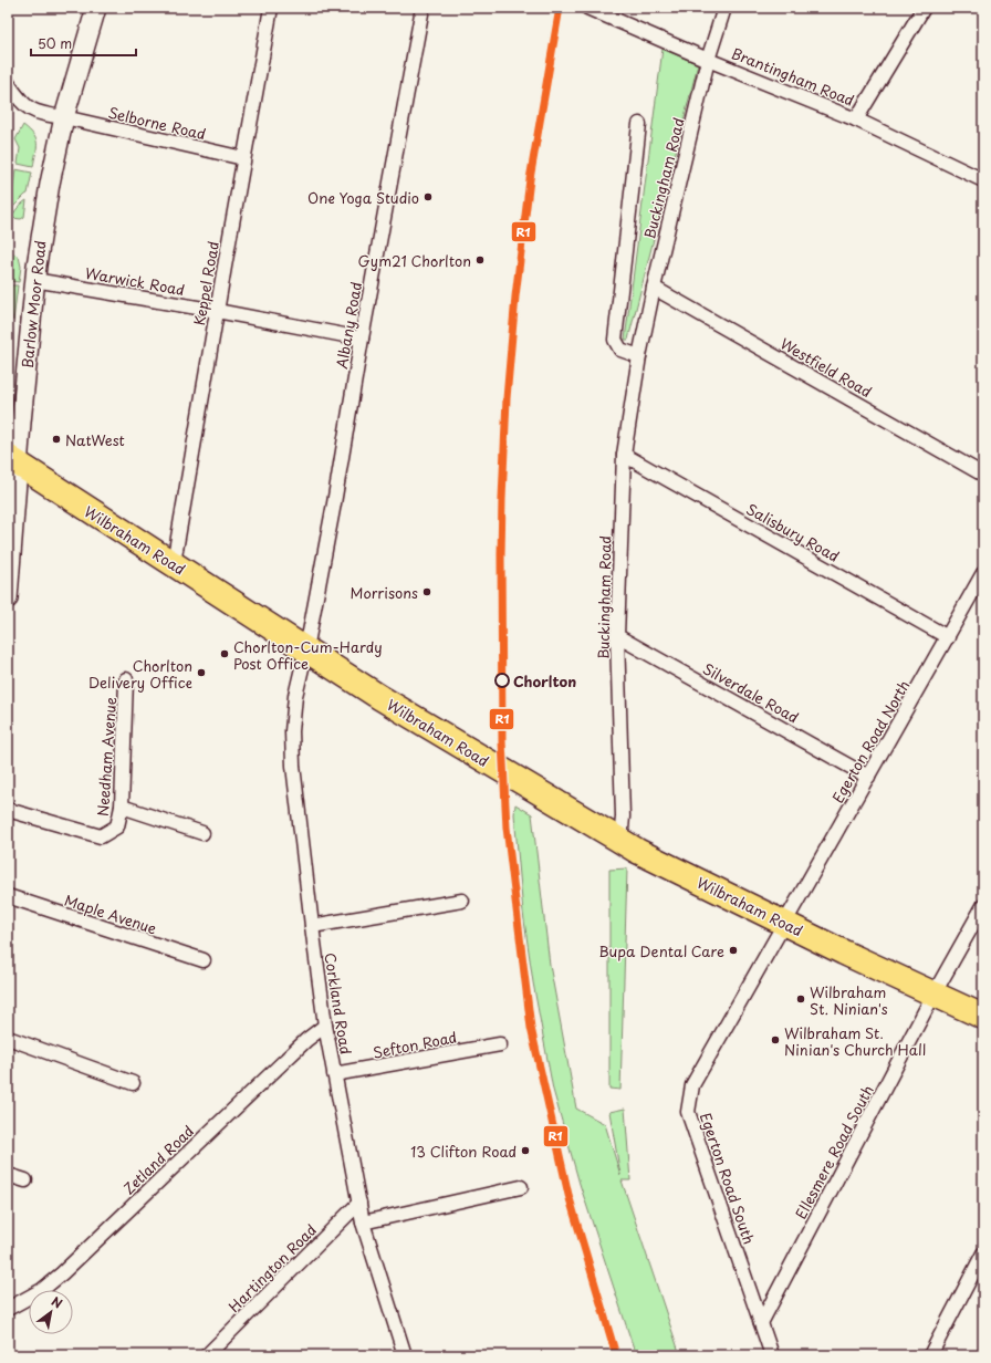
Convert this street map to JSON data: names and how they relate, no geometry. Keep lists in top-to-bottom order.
{
  "streets": {
    "highway": ["Wilbraham Road"],
    "main road": ["Barlow Moor Road"],
    "street": [
      "Brantingham Road",
      "Selborne Road",
      "Buckingham Road",
      "Warwick Road",
      "Keppel Road",
      "Albany Road",
      "Westfield Road",
      "Salisbury Road",
      "Silverdale Road",
      "Egerton Road North",
      "Needham Avenue",
      "Maple Avenue",
      "Corkland Road",
      "Sefton Road",
      "Ellesmere Road South",
      "Zetland Road",
      "Egerton Road South",
      "Hartington Road"
    ]
  },
  "crossings": [
    ["Brantingham Road", "Buckingham Road"],
    ["Selborne Road", "Keppel Road"],
    ["Selborne Road", "Barlow Moor Road"],
    ["Buckingham Road", "Westfield Road"],
    ["Buckingham Road", "Salisbury Road"],
    ["Buckingham Road", "Wilbraham Road"],
    ["Buckingham Road", "Silverdale Road"],
    ["Warwick Road", "Keppel Road"],
    ["Warwick Road", "Barlow Moor Road"],
    ["Warwick Road", "Albany Road"],
    ["Keppel Road", "Wilbraham Road"],
    ["Barlow Moor Road", "Wilbraham Road"],
    ["Albany Road", "Wilbraham Road"],
    ["Albany Road", "Corkland Road"],
    ["Salisbury Road", "Egerton Road North"],
    ["Wilbraham Road", "Egerton Road North"],
    ["Wilbraham Road", "Corkland Road"],
    ["Wilbraham Road", "Ellesmere Road South"],
    ["Wilbraham Road", "Egerton Road South"],
    ["Silverdale Road", "Egerton Road North"],
    ["Egerton Road North", "Egerton Road South"],
    ["Corkland Road", "Sefton Road"],
    ["Corkland Road", "Zetland Road"],
    ["Corkland Road", "Hartington Road"],
    ["Ellesmere Road South", "Egerton Road South"]
  ],
  "places": [
    "One Yoga Studio",
    "Gym21 Chorlton",
    "NatWest",
    "Morrisons",
    "Chorlton-Cum-Hardy Post Office",
    "Chorlton Delivery Office",
    "Chorlton",
    "Bupa Dental Care",
    "Wilbraham St. Ninian's",
    "Wilbraham St. Ninian's Church Hall",
    "13 Clifton Road"
  ],
  "lines": ["transit line R1"],
  "scale_bar": "50 m",
  "north": "top right"
}
